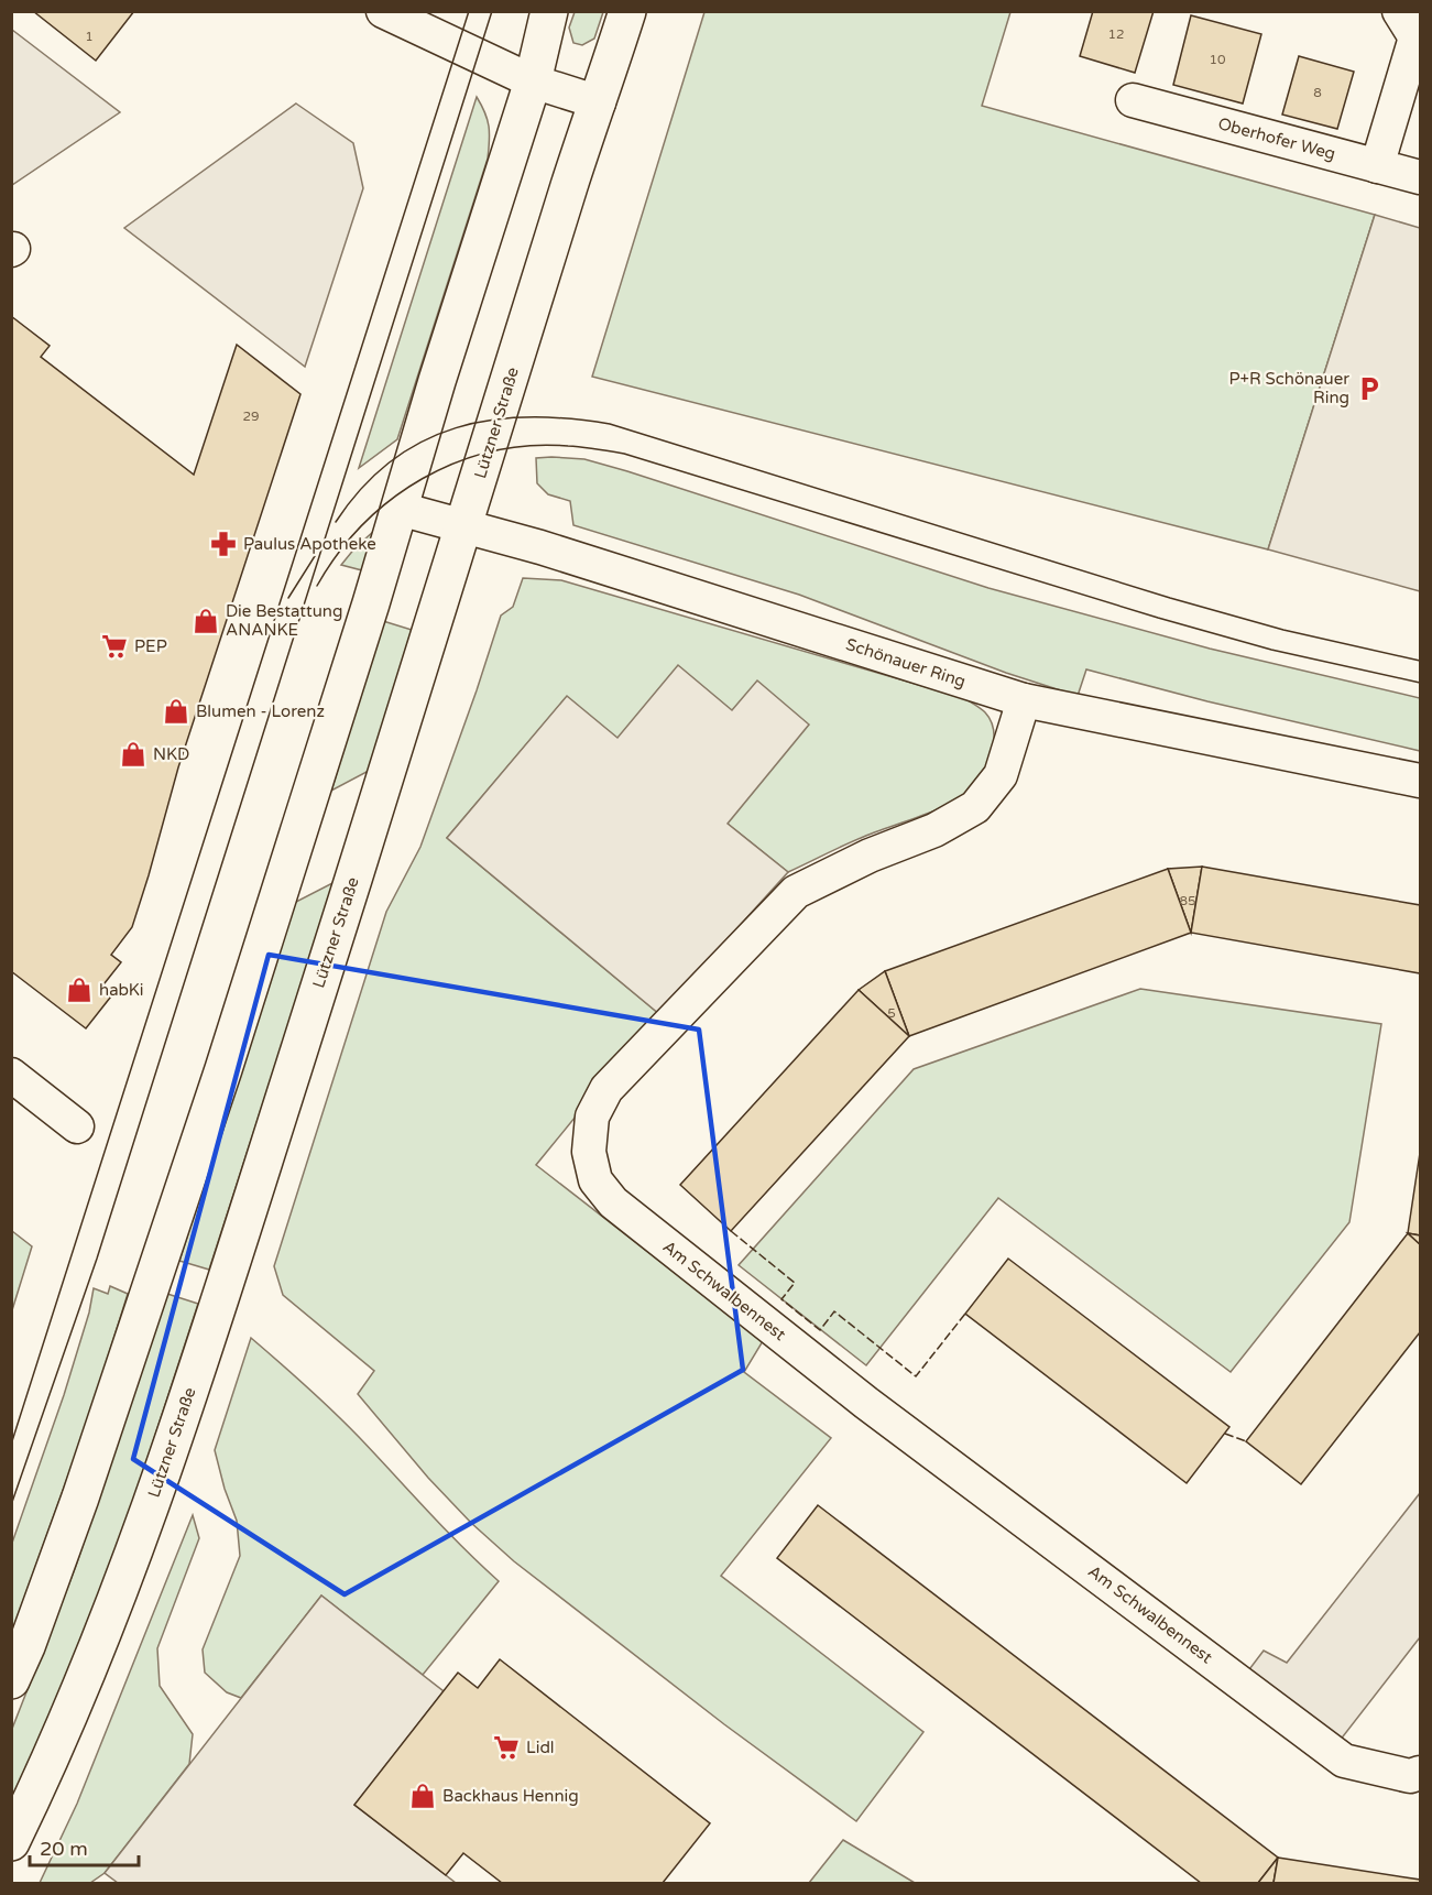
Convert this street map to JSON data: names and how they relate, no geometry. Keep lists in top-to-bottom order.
{
  "streets": {
    "main road": ["Lützner Straße"],
    "street": ["Oberhofer Weg", "Schönauer Ring", "Am Schwalbennest"]
  },
  "crossings": [
    ["Lützner Straße", "Schönauer Ring"],
    ["Schönauer Ring", "Am Schwalbennest"]
  ],
  "places": {
    "parking": ["P+R Schönauer Ring"],
    "pharmacy": ["Paulus Apotheke"],
    "shop": [
      "Die Bestattung ANANKE",
      "Blumen - Lorenz",
      "NKD",
      "habKi",
      "Backhaus Hennig"
    ],
    "supermarket": ["PEP", "Lidl"]
  },
  "house_numbers": [
    "12",
    "1",
    "10",
    "8",
    "29",
    "85",
    "5"
  ],
  "scale_bar": "20 m"
}
